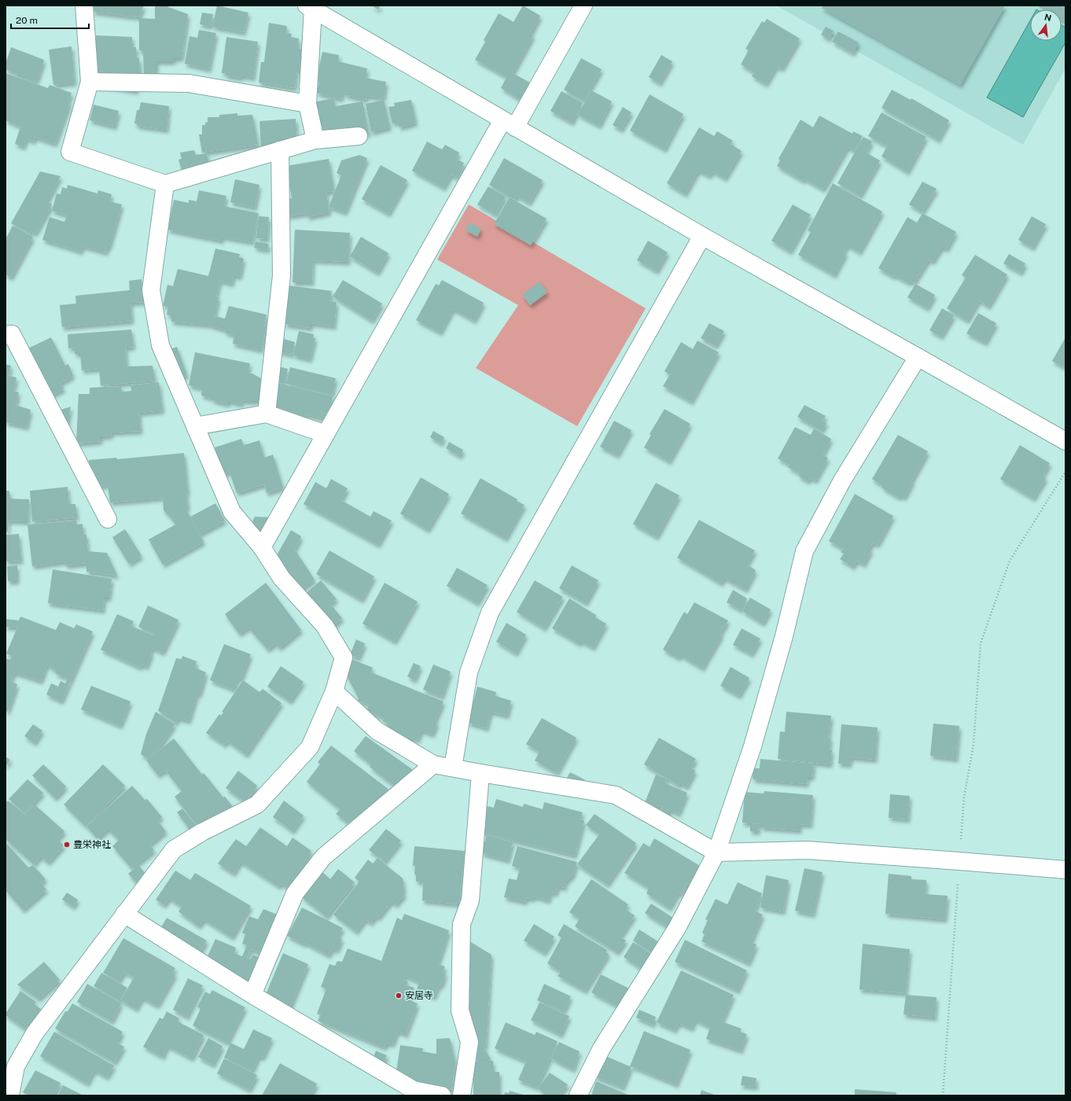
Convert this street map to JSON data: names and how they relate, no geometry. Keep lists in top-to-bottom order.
{
  "places": ["豊栄神社", "安居寺"],
  "scale_bar": "20 m",
  "north": "top"
}
